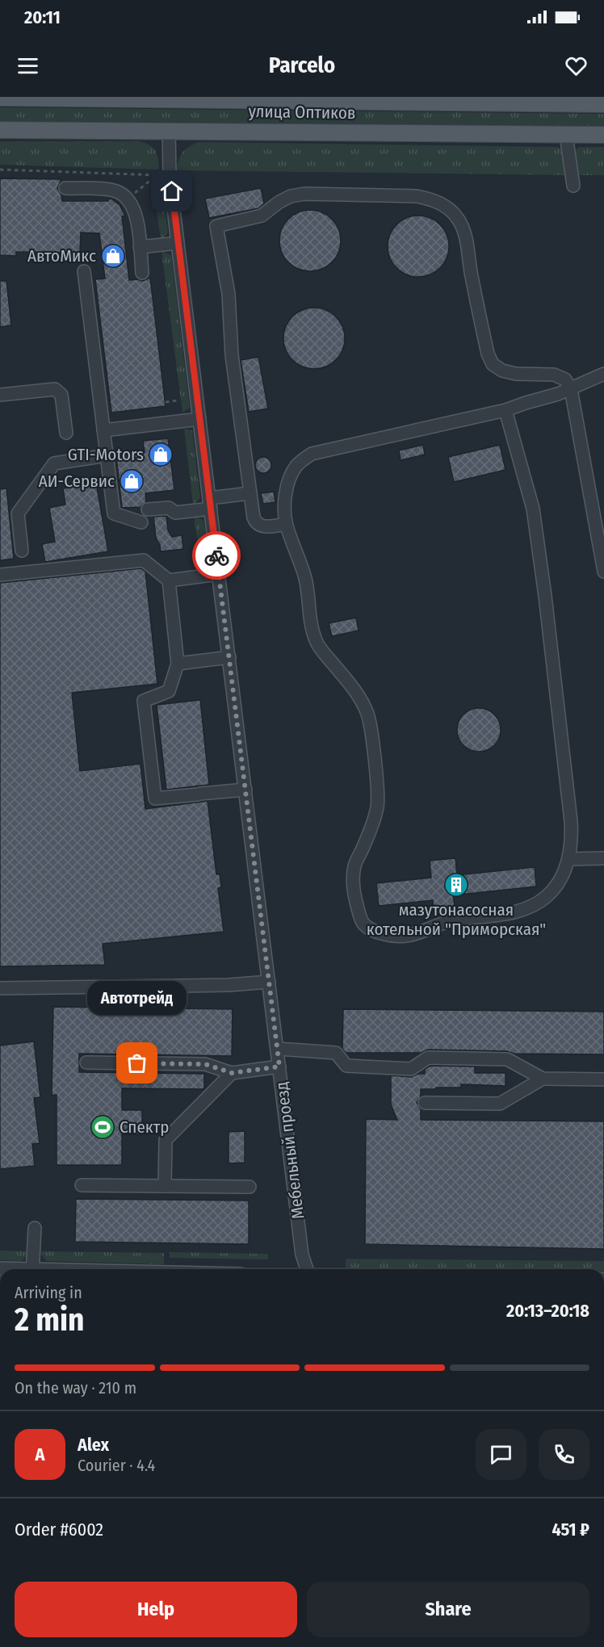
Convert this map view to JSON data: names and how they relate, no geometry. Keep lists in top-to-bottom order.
{
  "streets": {
    "main road": ["улица Оптиков"],
    "street": ["Мебельный проезд"]
  },
  "crossings": [
    ["улица Оптиков", "Мебельный проезд"]
  ],
  "places": {
    "shop": ["АвтоМикс", "GTI-Motors", "АИ-Сервис"],
    "building": ["мазутонасосная котельной \"Приморская\""],
    "other": ["Автотрейд"],
    "sports": ["Спектр"]
  },
  "page": {
    "status": "20:11",
    "header": "Parcelo",
    "bubble": "Автотрейд",
    "heading": ["2 min", "Arriving in", "20:13–20:18"],
    "panel": [
      "Alex",
      "Courier · 4.4",
      "Order #6002",
      "451 ₽"
    ],
    "bar": "On the way · 210 m",
    "round": "A",
    "buttons": ["Help", "Share"]
  }
}
